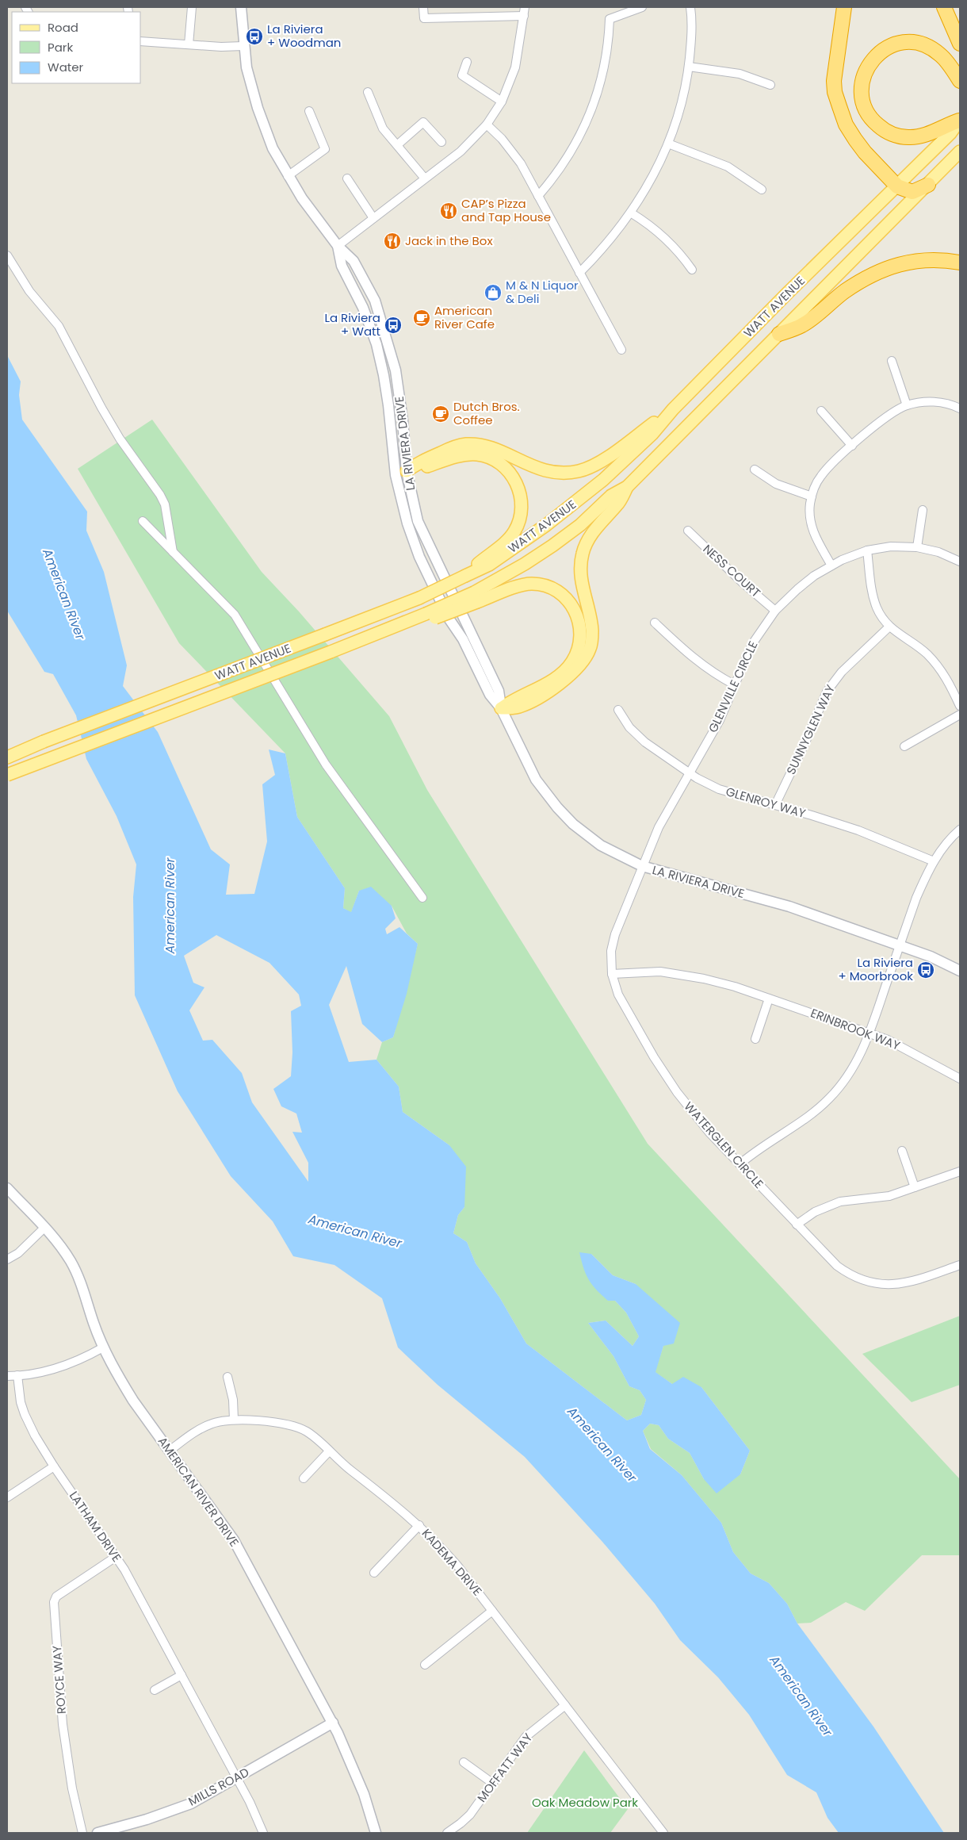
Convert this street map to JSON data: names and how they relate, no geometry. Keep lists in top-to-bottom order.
{
  "streets": {
    "main road": ["WATT AVENUE"],
    "street": [
      "LA RIVIERA DRIVE",
      "NESS COURT",
      "GLENVILLE CIRCLE",
      "SUNNYGLEN WAY",
      "GLENROY WAY",
      "ERINBROOK WAY",
      "WATERGLEN CIRCLE",
      "AMERICAN RIVER DRIVE",
      "LATHAM DRIVE",
      "KADEMA DRIVE",
      "ROYCE WAY",
      "MOFFATT WAY",
      "MILLS ROAD"
    ]
  },
  "crossings": [
    ["LA RIVIERA DRIVE", "GLENVILLE CIRCLE"],
    ["LA RIVIERA DRIVE", "WATERGLEN CIRCLE"],
    ["NESS COURT", "GLENVILLE CIRCLE"],
    ["GLENVILLE CIRCLE", "GLENROY WAY"],
    ["GLENVILLE CIRCLE", "WATERGLEN CIRCLE"],
    ["SUNNYGLEN WAY", "GLENROY WAY"],
    ["ERINBROOK WAY", "WATERGLEN CIRCLE"],
    ["AMERICAN RIVER DRIVE", "KADEMA DRIVE"],
    ["AMERICAN RIVER DRIVE", "MILLS ROAD"],
    ["LATHAM DRIVE", "ROYCE WAY"],
    ["LATHAM DRIVE", "MILLS ROAD"],
    ["KADEMA DRIVE", "MOFFATT WAY"]
  ],
  "water": ["American River"],
  "parks": ["Oak Meadow Park"],
  "places": {
    "bus stop": ["La Riviera + Woodman", "La Riviera + Watt", "La Riviera + Moorbrook"],
    "restaurant": ["CAP’s Pizza and Tap House", "Jack in the Box"],
    "shop": ["M & N Liquor & Deli"],
    "cafe": ["American River Cafe", "Dutch Bros. Coffee"]
  },
  "legend": ["Road", "Park", "Water"]
}
